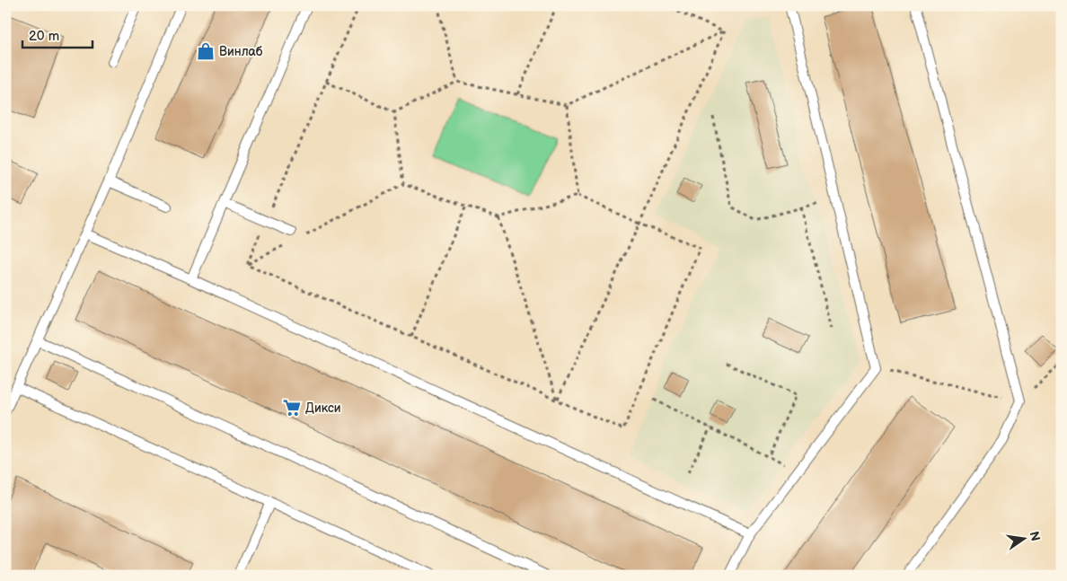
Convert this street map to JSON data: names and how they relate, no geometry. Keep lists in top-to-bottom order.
{
  "places": {
    "shop": ["Винлаб"],
    "supermarket": ["Дикси"]
  },
  "scale_bar": "20 m",
  "north": "right"
}
